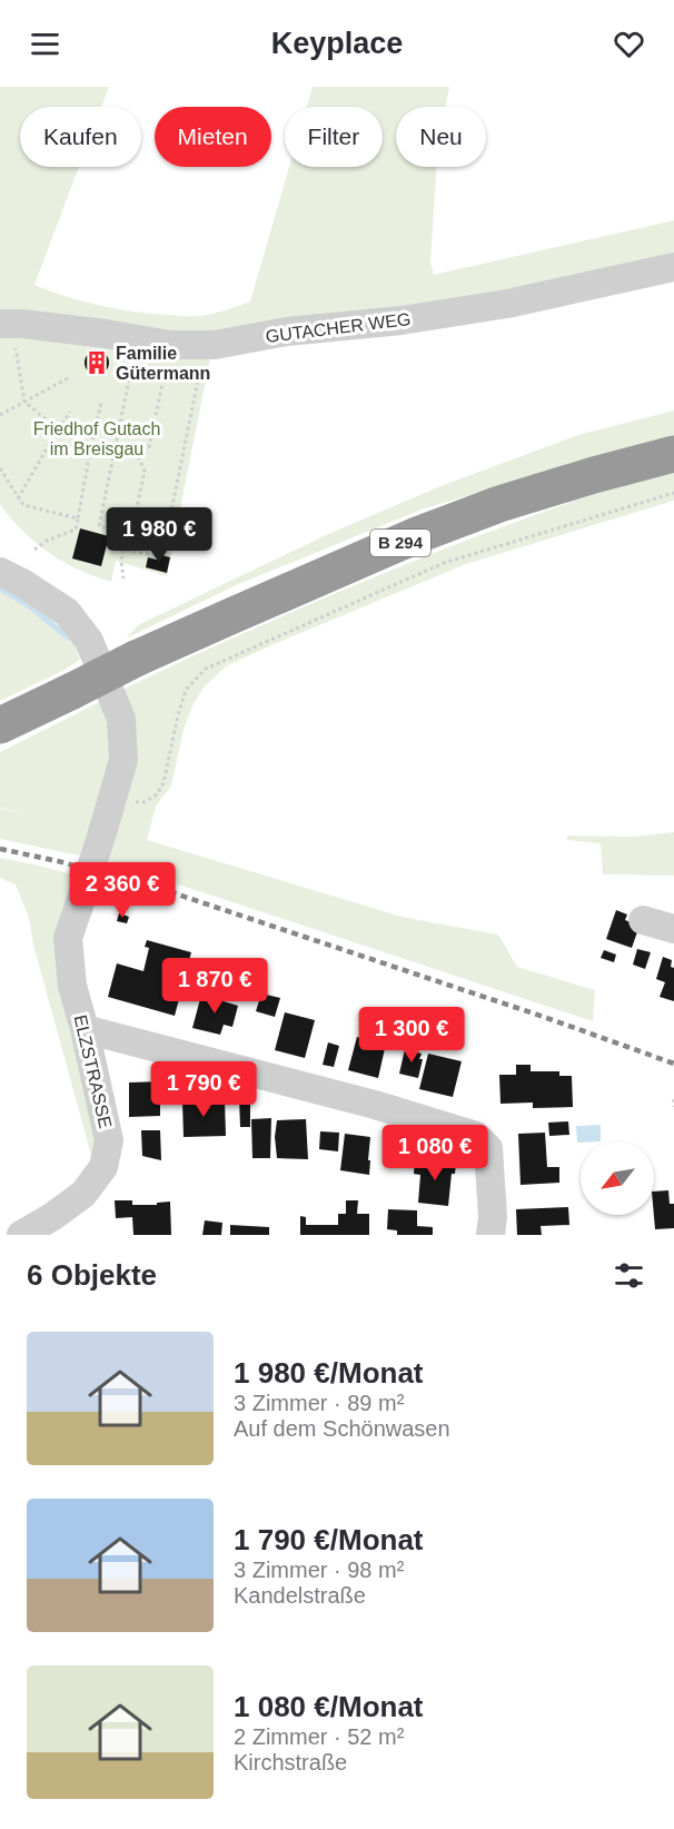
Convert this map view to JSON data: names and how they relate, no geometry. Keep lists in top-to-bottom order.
{
  "streets": {
    "highway": ["B 294"],
    "street": ["GUTACHER WEG", "ELZSTRASSE"]
  },
  "parks": ["Friedhof Gutach im Breisgau"],
  "places": {
    "building": ["Familie Gütermann"]
  },
  "north": "bottom left",
  "page": {
    "header": "Keyplace",
    "chip": [
      "Kaufen",
      "Mieten",
      "Filter",
      "Neu"
    ],
    "price": [
      "1 980 €",
      "2 360 €",
      "1 870 €",
      "1 300 €",
      "1 790 €",
      "1 080 €"
    ],
    "heading": "6 Objekte",
    "list": [
      {
        "name": "1 980 €/Monat",
        "note": "3 Zimmer · 89 m² · Auf dem Schönwasen"
      },
      {
        "name": "1 790 €/Monat",
        "note": "3 Zimmer · 98 m² · Kandelstraße"
      },
      {
        "name": "1 080 €/Monat",
        "note": "2 Zimmer · 52 m² · Kirchstraße"
      }
    ]
  }
}
